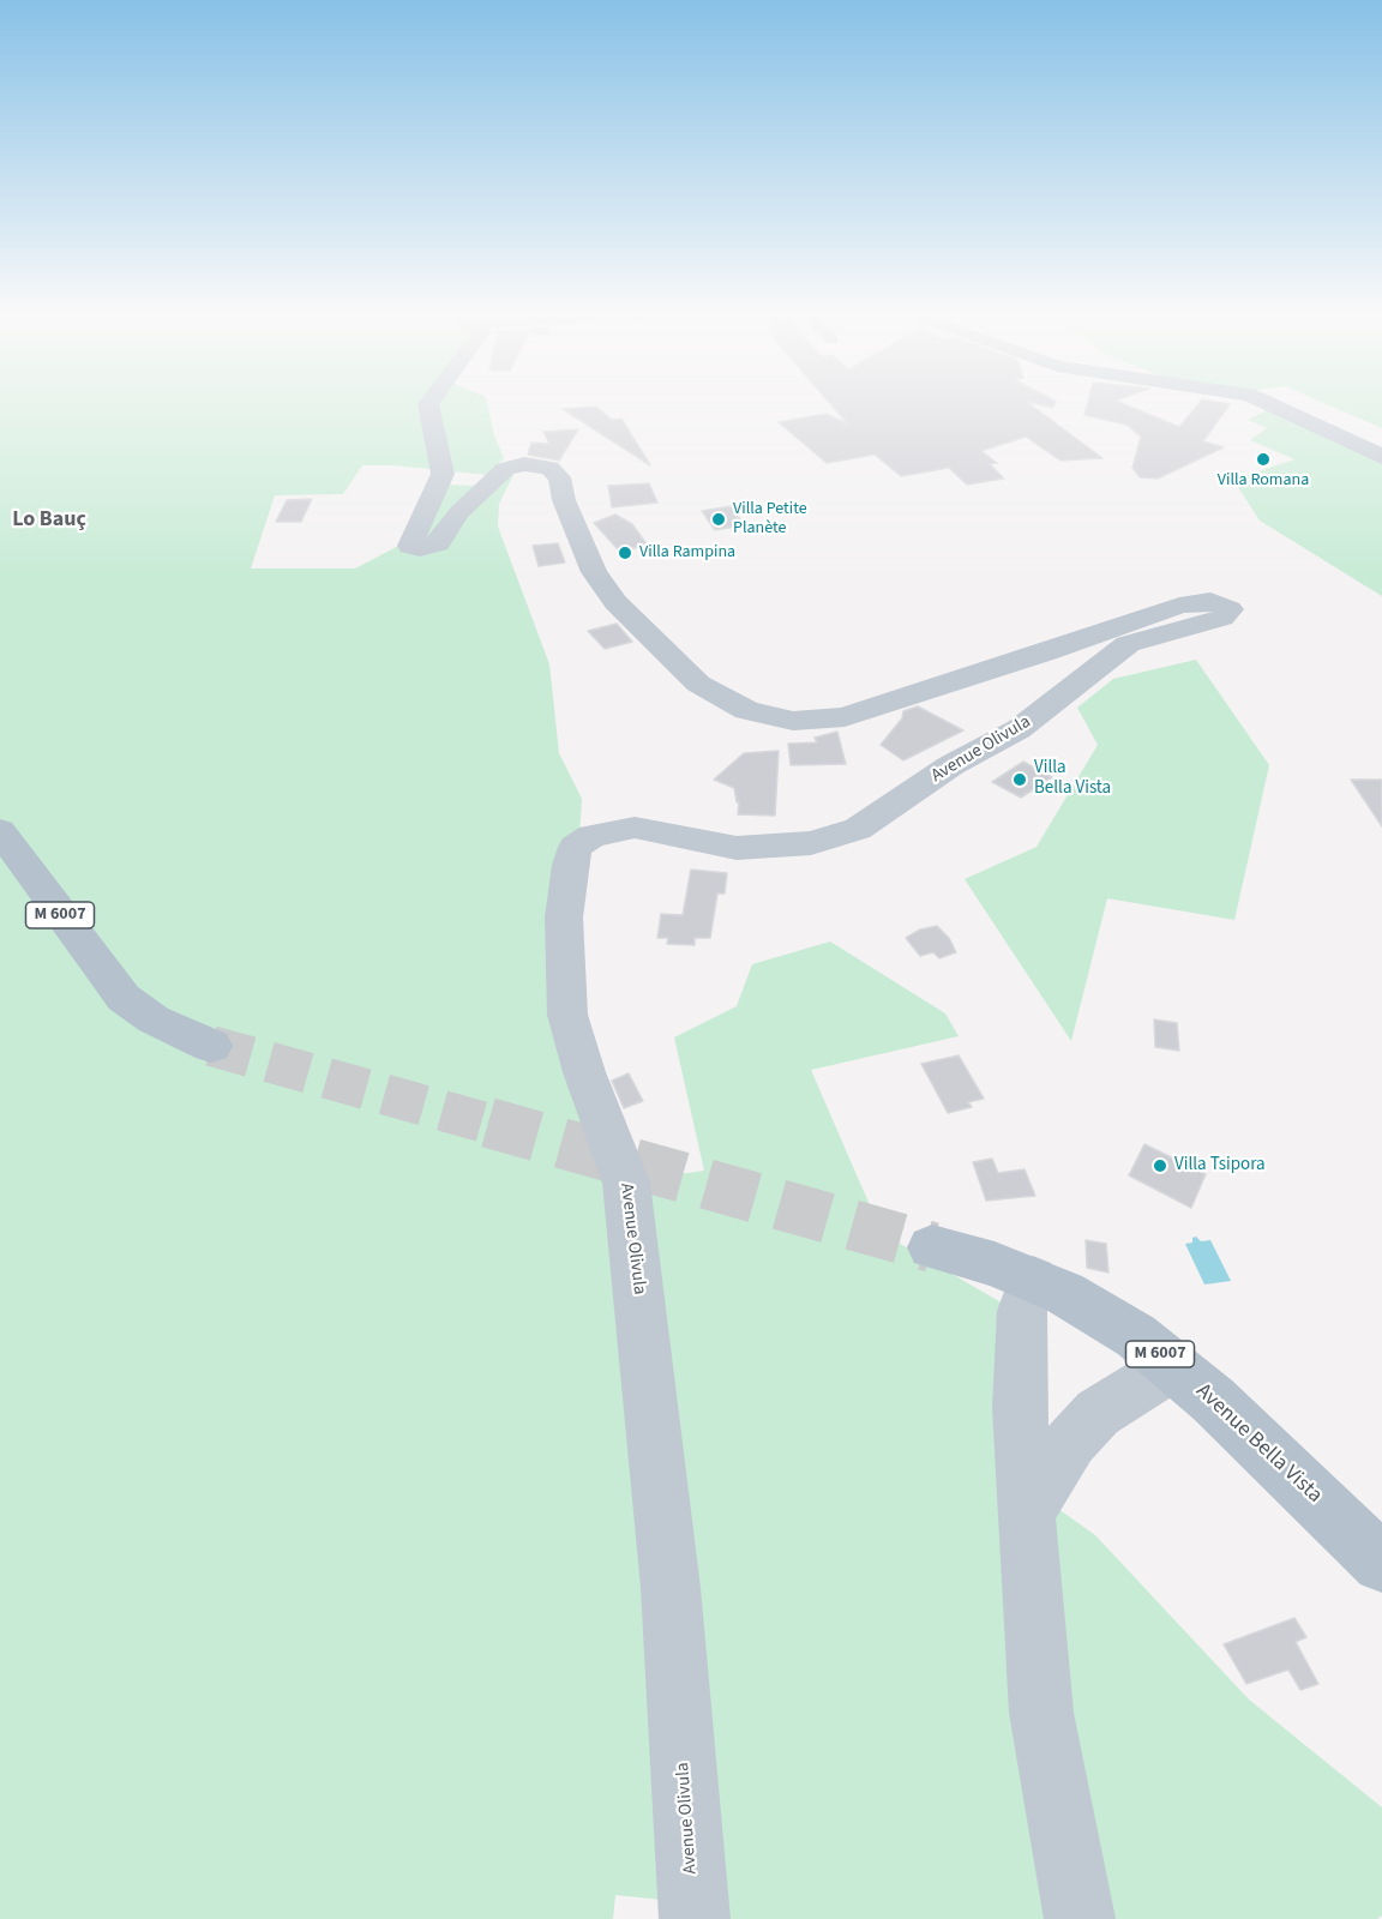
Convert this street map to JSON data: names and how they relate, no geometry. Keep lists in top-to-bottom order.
{
  "streets": {
    "main road": ["M 6007", "Avenue Bella Vista"],
    "street": ["Avenue Olivula"]
  },
  "districts": ["Lo Bauç"],
  "places": [
    "Villa Romana",
    "Villa Petite Planète",
    "Villa Rampina",
    "Villa Bella Vista",
    "Villa Tsipora"
  ]
}
